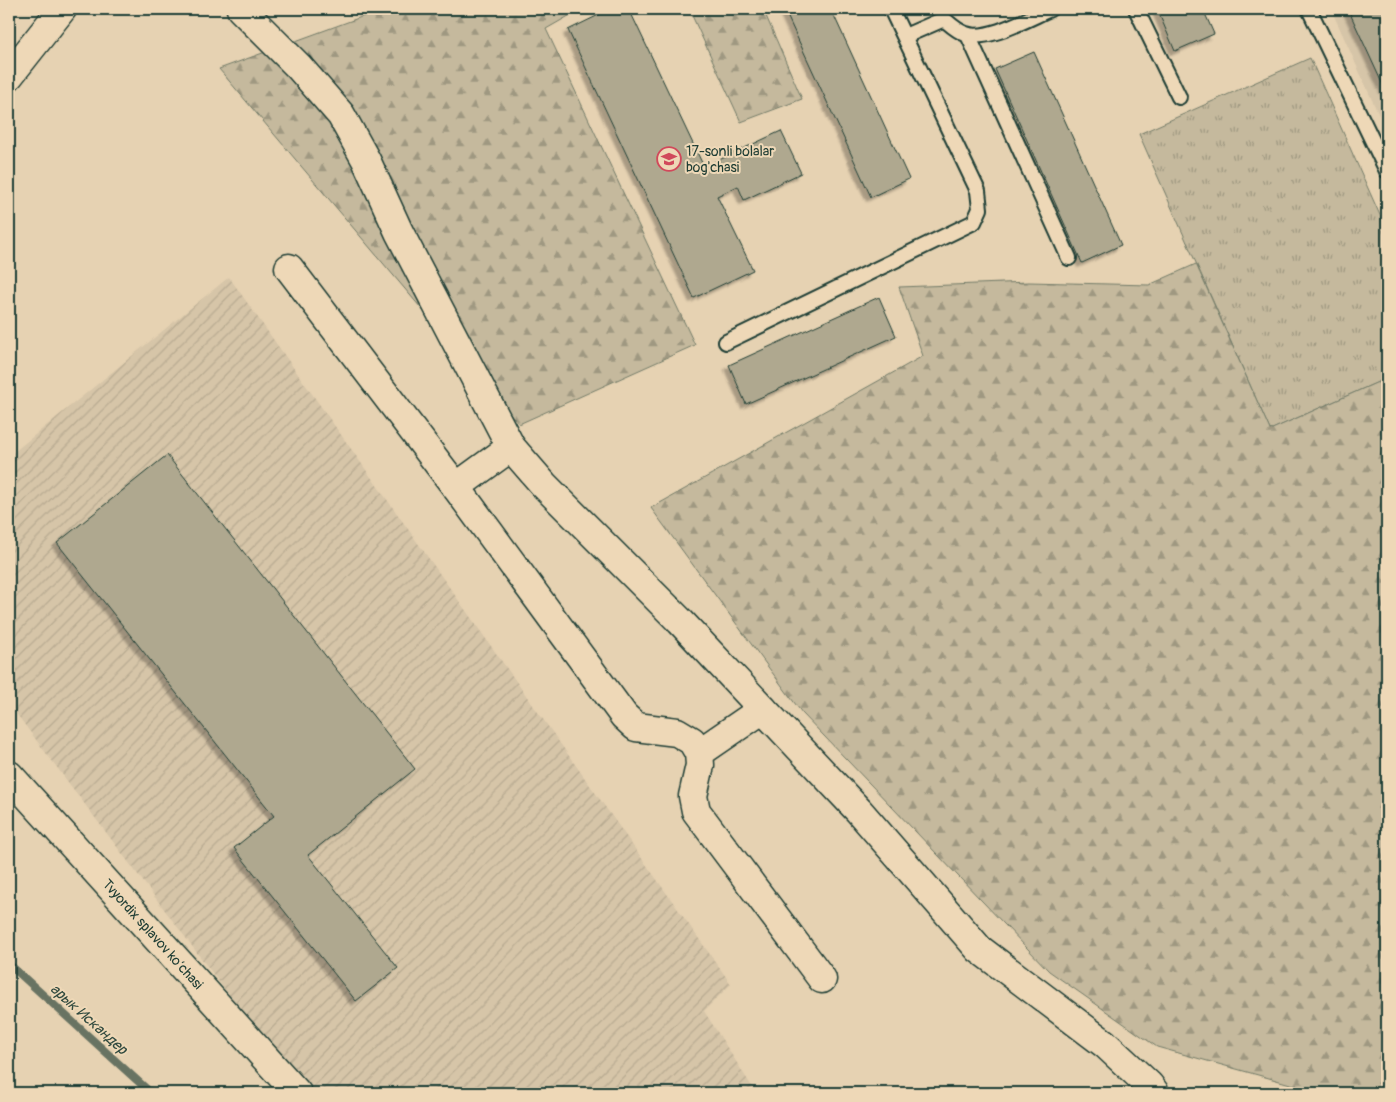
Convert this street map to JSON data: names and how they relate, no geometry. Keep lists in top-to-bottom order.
{
  "streets": {
    "street": ["Tvyordix splavov ko‘chasi"]
  },
  "water": ["арык Искандер"],
  "places": {
    "school or university": ["17-sonli bolalar bog'chasi"]
  }
}
